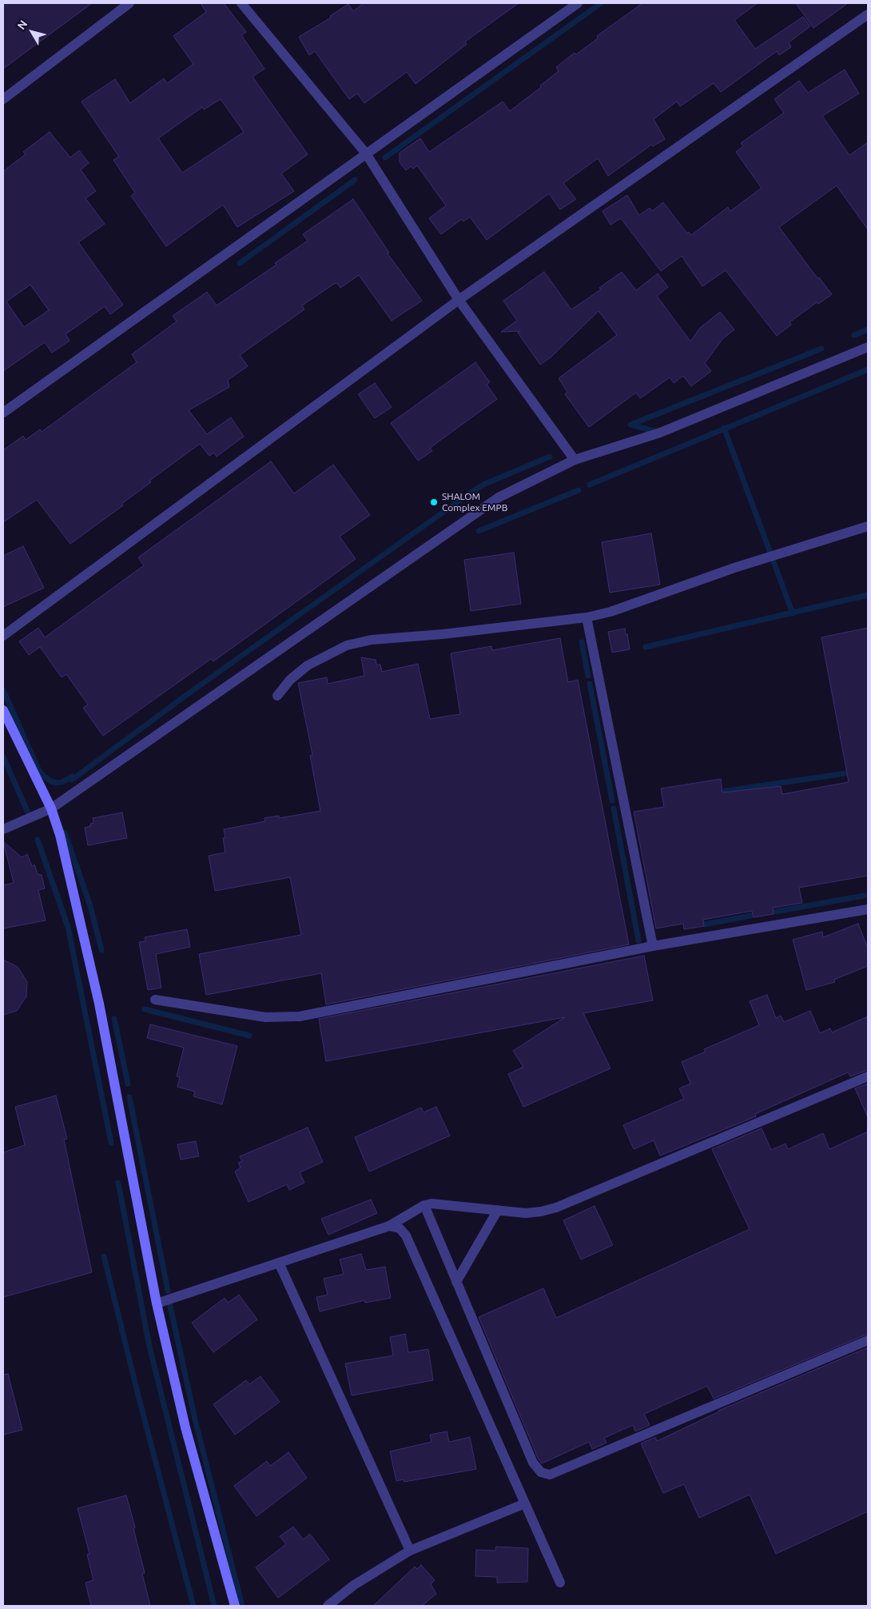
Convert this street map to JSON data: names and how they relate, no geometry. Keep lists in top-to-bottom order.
{
  "places": ["SHALOM Complex EMPB"],
  "north": "top left"
}
